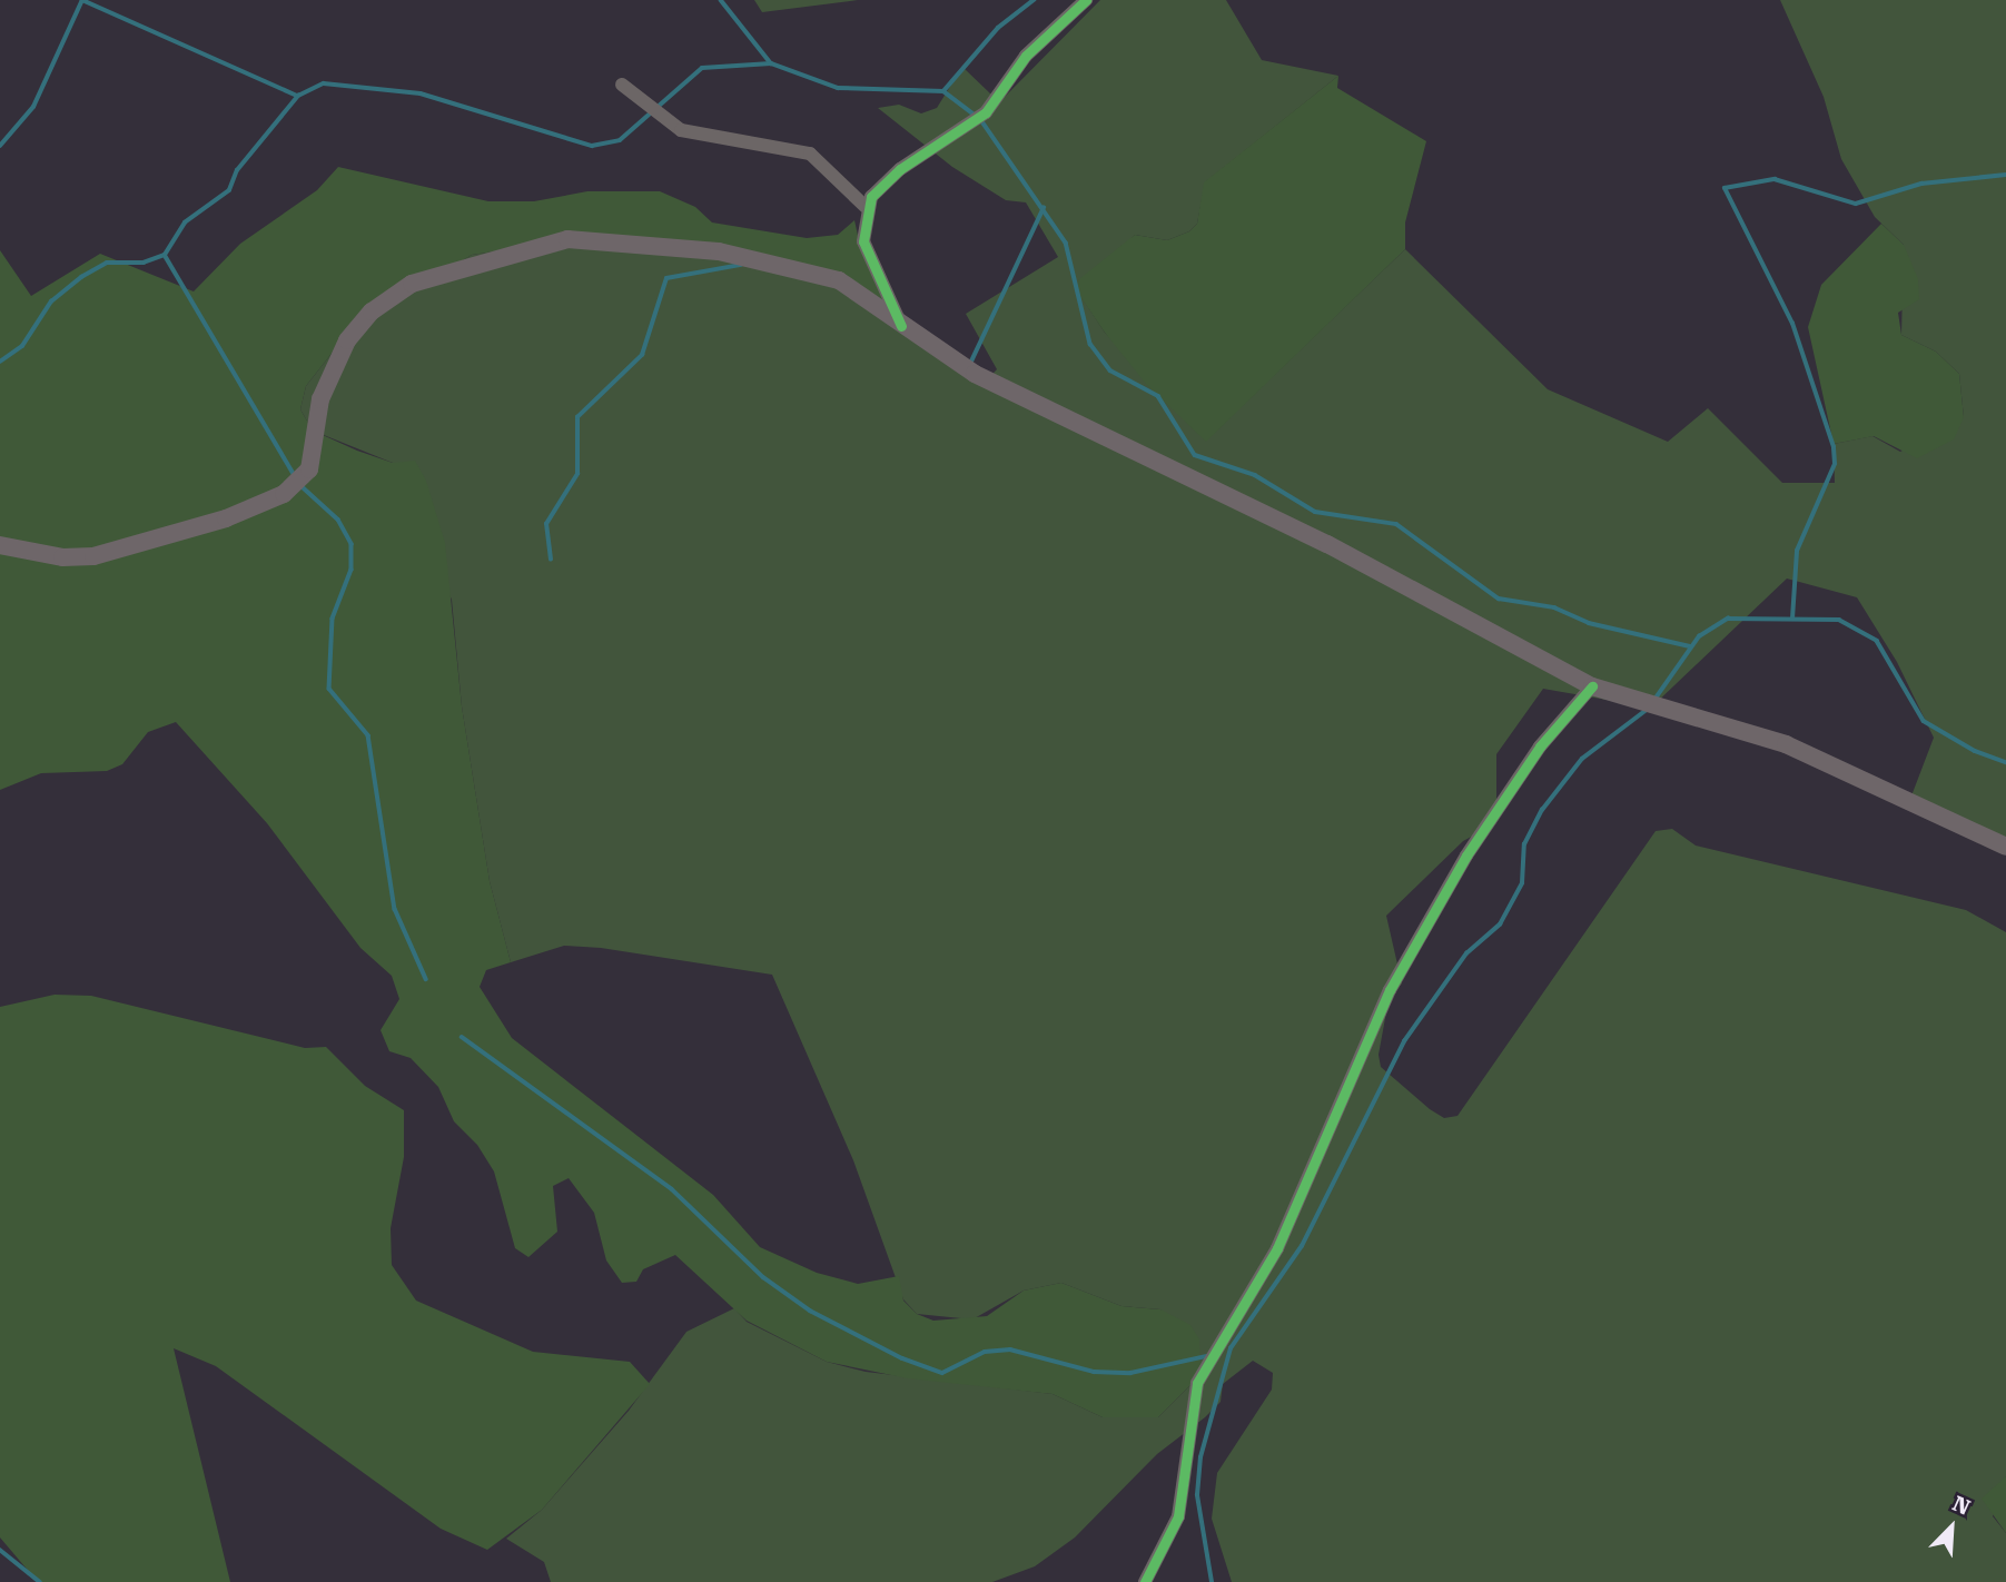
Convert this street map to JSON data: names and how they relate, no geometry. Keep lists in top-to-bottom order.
{
  "north": "top right"
}
